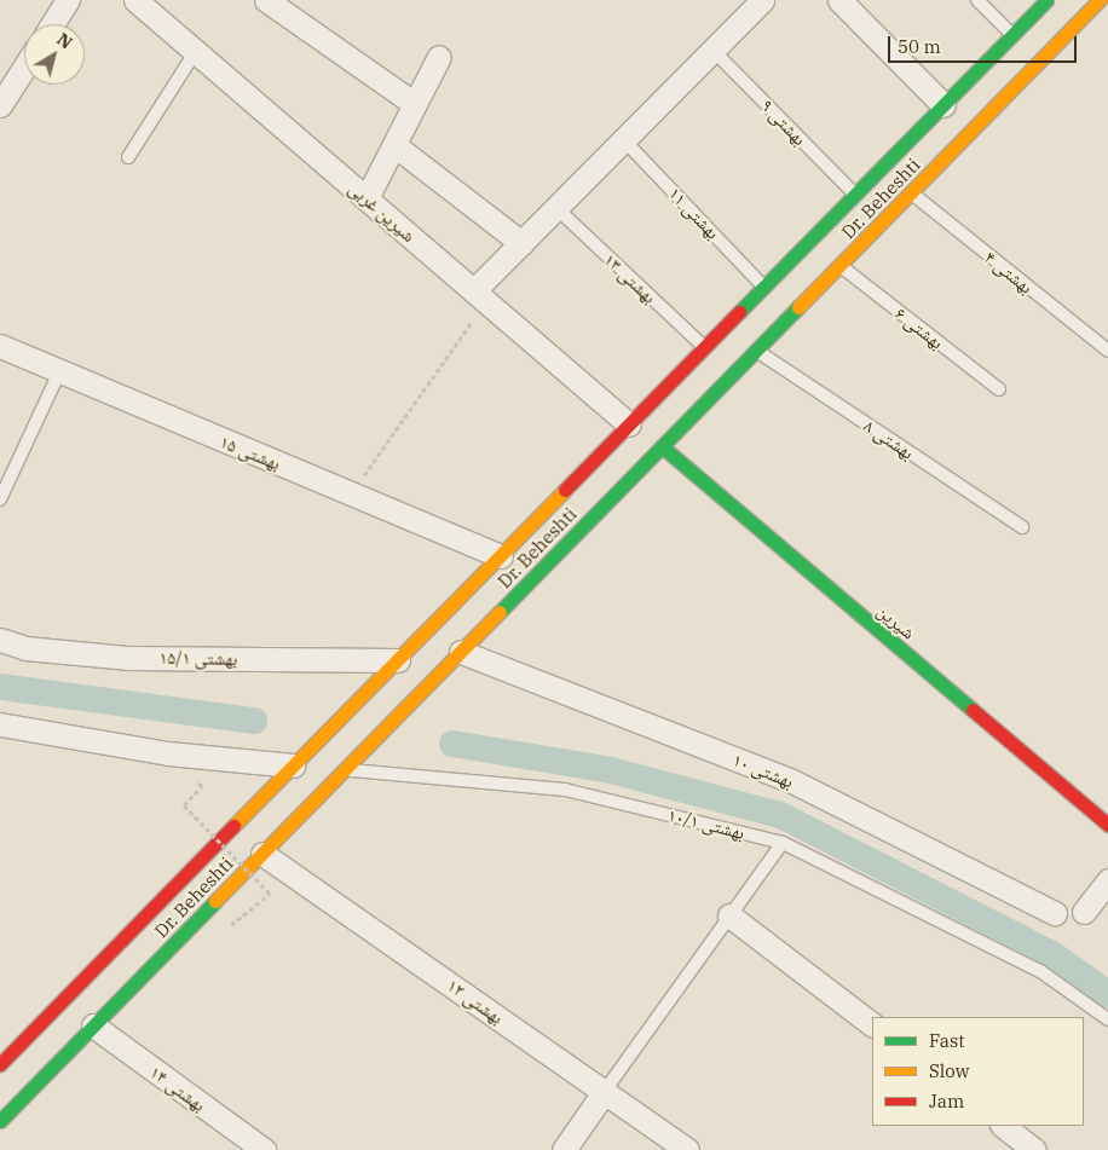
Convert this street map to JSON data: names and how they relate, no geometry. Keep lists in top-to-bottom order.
{
  "streets": {
    "main road": ["Dr. Beheshti", "شیرین"],
    "street": [
      "شیرین غربی",
      "بهشتی ۱۵",
      "بهشتی ۱۵/۱",
      "بهشتی ۱۰",
      "بهشتی ۱۲",
      "بهشتی ۱۴"
    ],
    "lane": [
      "بهشتی ۹",
      "بهشتی ۱۱",
      "بهشتی ۴",
      "بهشتی ۱۳",
      "بهشتی ۶",
      "بهشتی ۸",
      "بهشتی ۱۰/۱"
    ]
  },
  "crossings": [
    ["بهشتی ۹", "Dr. Beheshti"],
    ["Dr. Beheshti", "شیرین غربی"],
    ["Dr. Beheshti", "بهشتی ۱۱"],
    ["Dr. Beheshti", "بهشتی ۴"],
    ["Dr. Beheshti", "بهشتی ۱۳"],
    ["Dr. Beheshti", "بهشتی ۶"],
    ["Dr. Beheshti", "بهشتی ۸"],
    ["Dr. Beheshti", "بهشتی ۱۵"],
    ["Dr. Beheshti", "شیرین"],
    ["Dr. Beheshti", "بهشتی ۱۵/۱"],
    ["Dr. Beheshti", "بهشتی ۱۰"],
    ["Dr. Beheshti", "بهشتی ۱۰/۱"],
    ["Dr. Beheshti", "بهشتی ۱۲"],
    ["Dr. Beheshti", "بهشتی ۱۴"]
  ],
  "legend": ["Fast", "Slow", "Jam"],
  "scale_bar": "50 m",
  "north": "top right"
}
